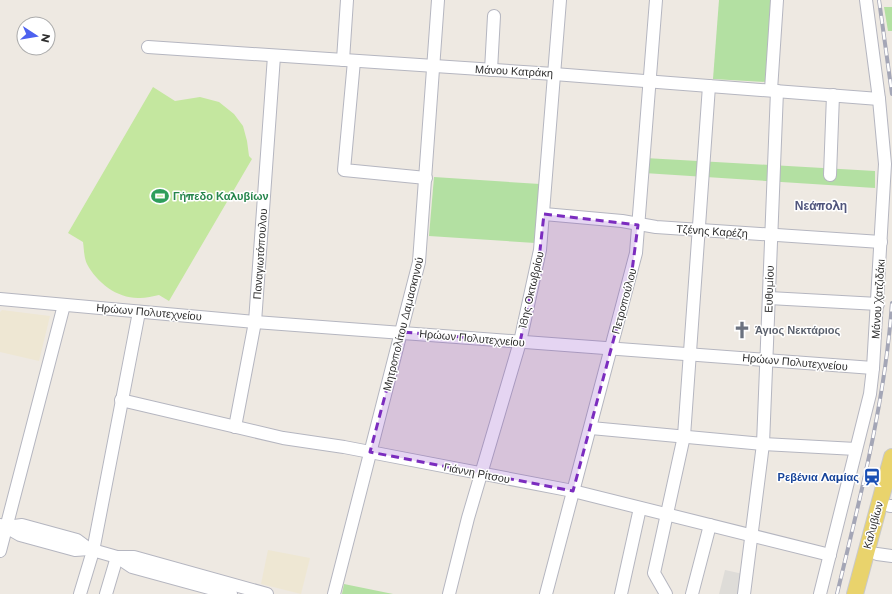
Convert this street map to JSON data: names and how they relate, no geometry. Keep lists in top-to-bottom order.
{
  "streets": {
    "main road": ["Καλυβίων"],
    "street": [
      "Μάνου Κατράκη",
      "Τζένης Καρέζη",
      "Παναγιωτόπουλου",
      "Ευθυμίου",
      "18ης Οκτωβρίου",
      "Μάνου Χατζιδάκι",
      "Πετροπούλου",
      "Ηρώων Πολυτεχνείου",
      "Μητροπολίτου Δαμασκηνού",
      "Γιάννη Ρίτσου"
    ]
  },
  "crossings": [
    ["Μάνου Κατράκη", "Παναγιωτόπουλου"],
    ["Μάνου Κατράκη", "Ευθυμίου"],
    ["Μάνου Κατράκη", "18ης Οκτωβρίου"],
    ["Μάνου Κατράκη", "Μάνου Χατζιδάκι"],
    ["Μάνου Κατράκη", "Πετροπούλου"],
    ["Μάνου Κατράκη", "Μητροπολίτου Δαμασκηνού"],
    ["Τζένης Καρέζη", "Ευθυμίου"],
    ["Τζένης Καρέζη", "18ης Οκτωβρίου"],
    ["Τζένης Καρέζη", "Μάνου Χατζιδάκι"],
    ["Τζένης Καρέζη", "Πετροπούλου"],
    ["Παναγιωτόπουλου", "Ηρώων Πολυτεχνείου"],
    ["Παναγιωτόπουλου", "Γιάννη Ρίτσου"],
    ["Ευθυμίου", "Ηρώων Πολυτεχνείου"],
    ["Ευθυμίου", "Γιάννη Ρίτσου"],
    ["18ης Οκτωβρίου", "Ηρώων Πολυτεχνείου"],
    ["18ης Οκτωβρίου", "Γιάννη Ρίτσου"],
    ["Μάνου Χατζιδάκι", "Ηρώων Πολυτεχνείου"],
    ["Μάνου Χατζιδάκι", "Γιάννη Ρίτσου"],
    ["Πετροπούλου", "Ηρώων Πολυτεχνείου"],
    ["Πετροπούλου", "Γιάννη Ρίτσου"],
    ["Ηρώων Πολυτεχνείου", "Μητροπολίτου Δαμασκηνού"],
    ["Μητροπολίτου Δαμασκηνού", "Γιάννη Ρίτσου"]
  ],
  "districts": ["Νεάπολη"],
  "places": {
    "sports": ["Γήπεδο Καλυβίων"],
    "church": ["Άγιος Νεκτάριος"],
    "station": ["Ρεβένια Λαμίας"]
  },
  "north": "right"
}
